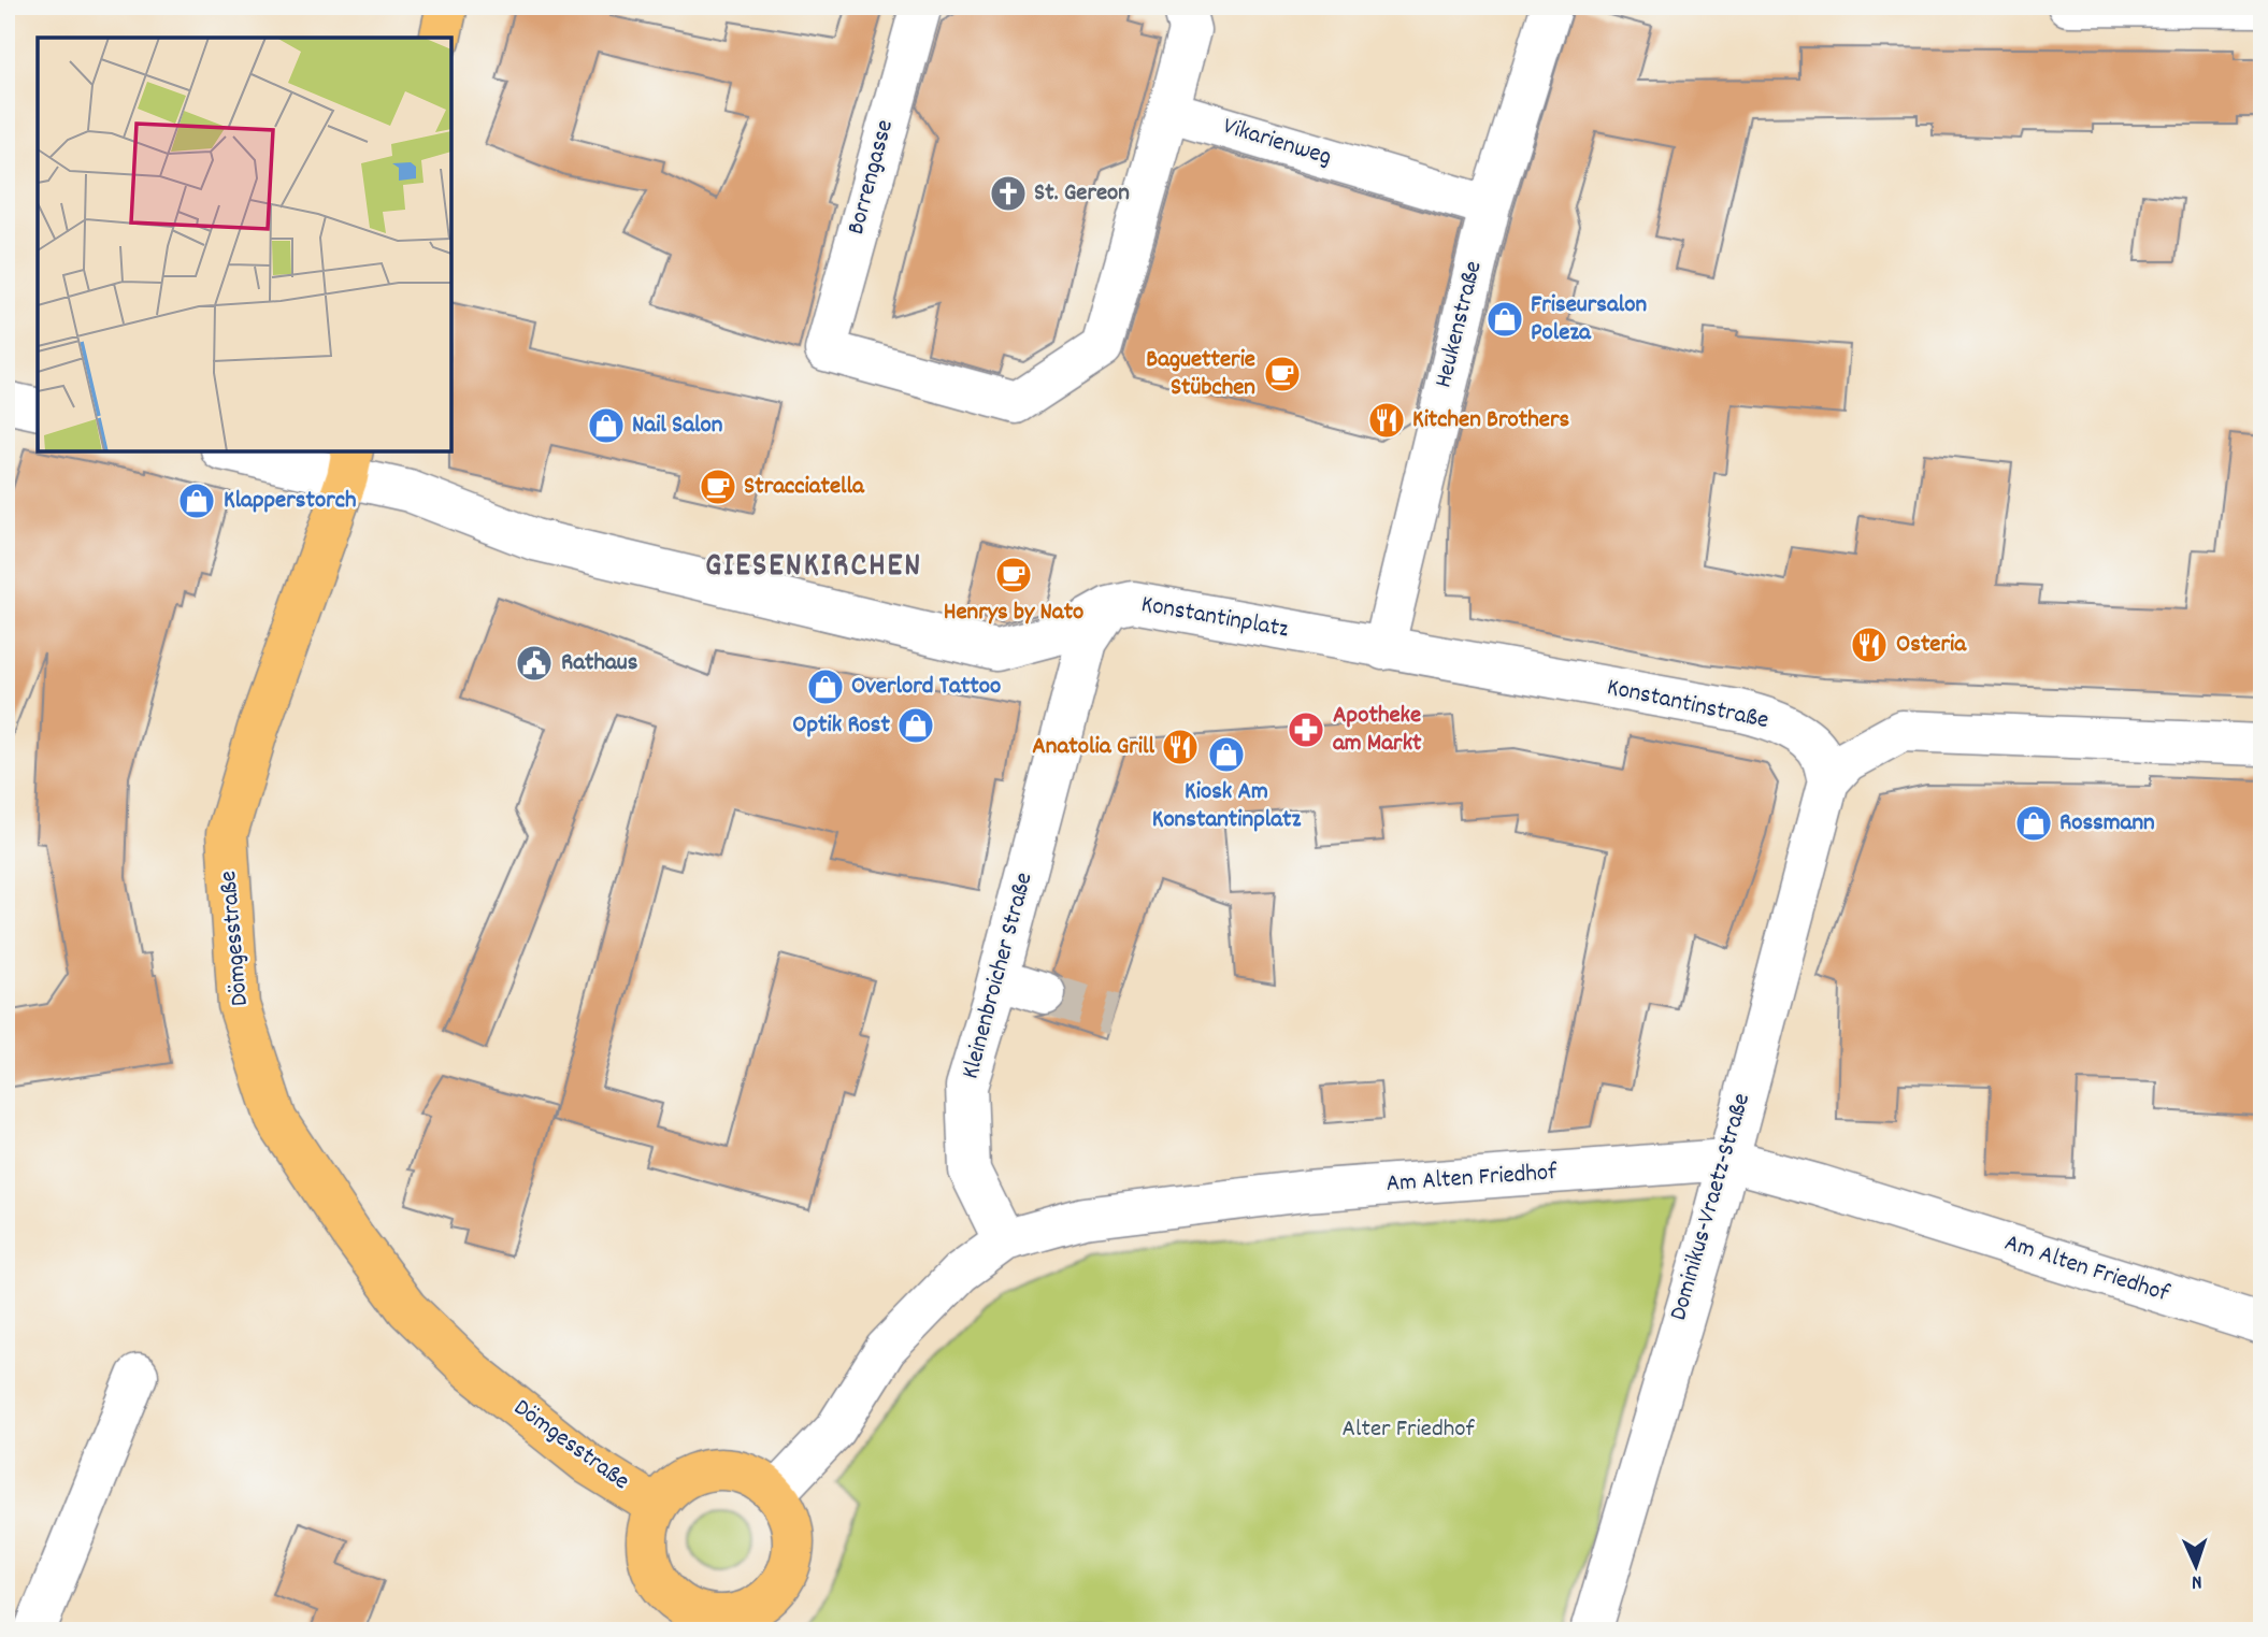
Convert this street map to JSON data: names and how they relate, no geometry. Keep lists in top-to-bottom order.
{
  "streets": {
    "main road": ["Dömgesstraße"],
    "street": [
      "Vikarienweg",
      "Borrengasse",
      "Heukenstraße",
      "Konstantinplatz",
      "Konstantinstraße",
      "Kleinenbroicher Straße",
      "Am Alten Friedhof",
      "Dominikus-Vraetz-Straße"
    ]
  },
  "crossings": [
    ["Vikarienweg", "Borrengasse"],
    ["Vikarienweg", "Heukenstraße"],
    ["Heukenstraße", "Konstantinplatz"],
    ["Heukenstraße", "Konstantinstraße"],
    ["Konstantinplatz", "Konstantinstraße"],
    ["Konstantinplatz", "Kleinenbroicher Straße"],
    ["Konstantinstraße", "Dominikus-Vraetz-Straße"],
    ["Dömgesstraße", "Am Alten Friedhof"],
    ["Kleinenbroicher Straße", "Am Alten Friedhof"],
    ["Am Alten Friedhof", "Dominikus-Vraetz-Straße"]
  ],
  "districts": ["GIESENKIRCHEN"],
  "parks": ["Alter Friedhof"],
  "places": {
    "church": ["St. Gereon"],
    "shop": [
      "Friseursalon Poleza",
      "Nail Salon",
      "Klapperstorch",
      "Overlord Tattoo",
      "Optik Rost",
      "Kiosk Am Konstantinplatz",
      "Rossmann"
    ],
    "cafe": ["Baguetterie Stübchen", "Stracciatella", "Henrys by Nato"],
    "restaurant": ["Kitchen Brothers", "Osteria", "Anatolia Grill"],
    "public building": ["Rathaus"],
    "pharmacy": ["Apotheke am Markt"]
  },
  "north": "bottom"
}
